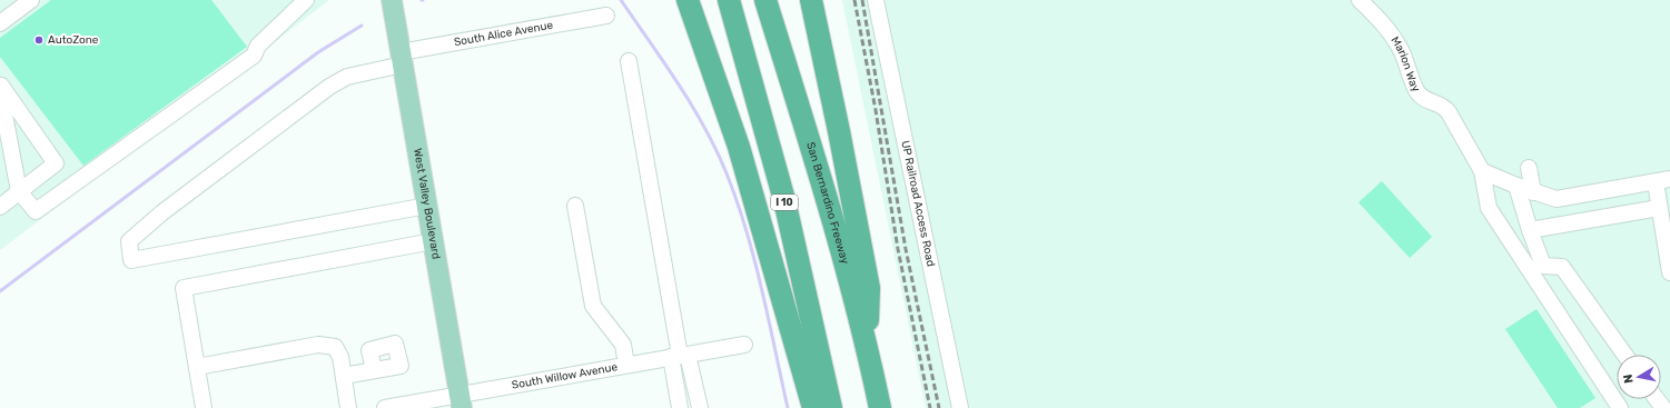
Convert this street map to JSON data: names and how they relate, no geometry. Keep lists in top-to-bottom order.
{
  "streets": {
    "highway": ["I 10", "San Bernardino Freeway"],
    "main road": ["West Valley Boulevard"],
    "street": [
      "South Alice Avenue",
      "Marion Way",
      "UP Railroad Access Road",
      "South Willow Avenue"
    ]
  },
  "crossings": [
    ["South Alice Avenue", "West Valley Boulevard"],
    ["West Valley Boulevard", "South Willow Avenue"]
  ],
  "places": ["AutoZone"],
  "north": "left"
}
